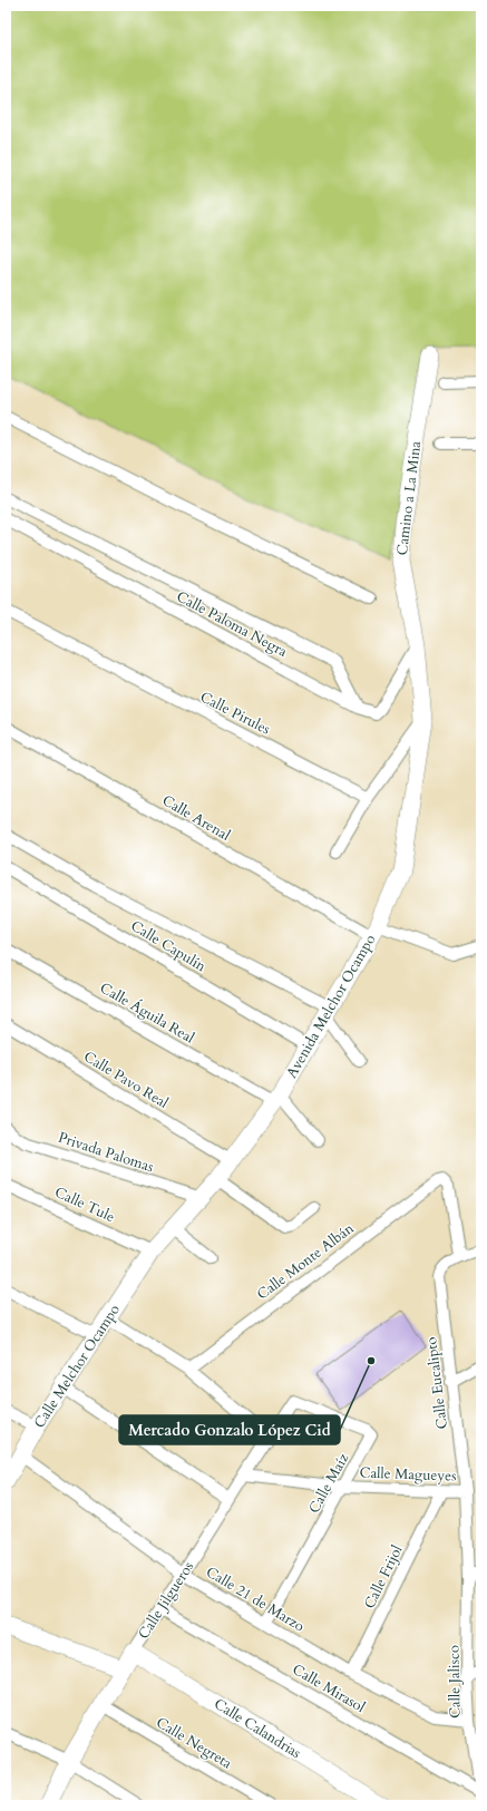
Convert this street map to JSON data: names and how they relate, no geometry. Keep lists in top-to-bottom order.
{
  "streets": {
    "street": [
      "Camino a La Mina",
      "Calle Paloma Negra",
      "Calle Pirules",
      "Calle Arenal",
      "Calle Capulín",
      "Avenida Melchor Ocampo",
      "Calle Águila Real",
      "Calle Pavo Real",
      "Privada Palomas",
      "Calle Tule",
      "Calle Monte Albán",
      "Calle Melchor Ocampo",
      "Calle Eucalipto",
      "Calle Magueyes",
      "Calle Maíz",
      "Calle Frijol",
      "Calle 21 de Marzo",
      "Calle Jilgueros",
      "Calle Jalisco",
      "Calle Mirasol",
      "Calle Calandrias",
      "Calle Negreta"
    ]
  },
  "crossings": [
    ["Camino a La Mina", "Calle Paloma Negra"],
    ["Camino a La Mina", "Avenida Melchor Ocampo"],
    ["Calle Arenal", "Avenida Melchor Ocampo"],
    ["Calle Capulín", "Avenida Melchor Ocampo"],
    ["Avenida Melchor Ocampo", "Calle Águila Real"],
    ["Avenida Melchor Ocampo", "Calle Pavo Real"],
    ["Avenida Melchor Ocampo", "Privada Palomas"],
    ["Avenida Melchor Ocampo", "Calle Tule"],
    ["Avenida Melchor Ocampo", "Calle Melchor Ocampo"],
    ["Calle Tule", "Calle Melchor Ocampo"],
    ["Calle Monte Albán", "Calle Eucalipto"],
    ["Calle Melchor Ocampo", "Calle 21 de Marzo"],
    ["Calle Eucalipto", "Calle Magueyes"],
    ["Calle Eucalipto", "Calle Jalisco"],
    ["Calle Magueyes", "Calle Maíz"],
    ["Calle Magueyes", "Calle Frijol"],
    ["Calle Magueyes", "Calle Jilgueros"],
    ["Calle Maíz", "Calle 21 de Marzo"],
    ["Calle Maíz", "Calle Jilgueros"],
    ["Calle Frijol", "Calle 21 de Marzo"],
    ["Calle 21 de Marzo", "Calle Jilgueros"],
    ["Calle 21 de Marzo", "Calle Jalisco"],
    ["Calle Jilgueros", "Calle Mirasol"],
    ["Calle Jilgueros", "Calle Calandrias"],
    ["Calle Jilgueros", "Calle Negreta"]
  ],
  "places": ["Mercado Gonzalo López Cid"]
}
